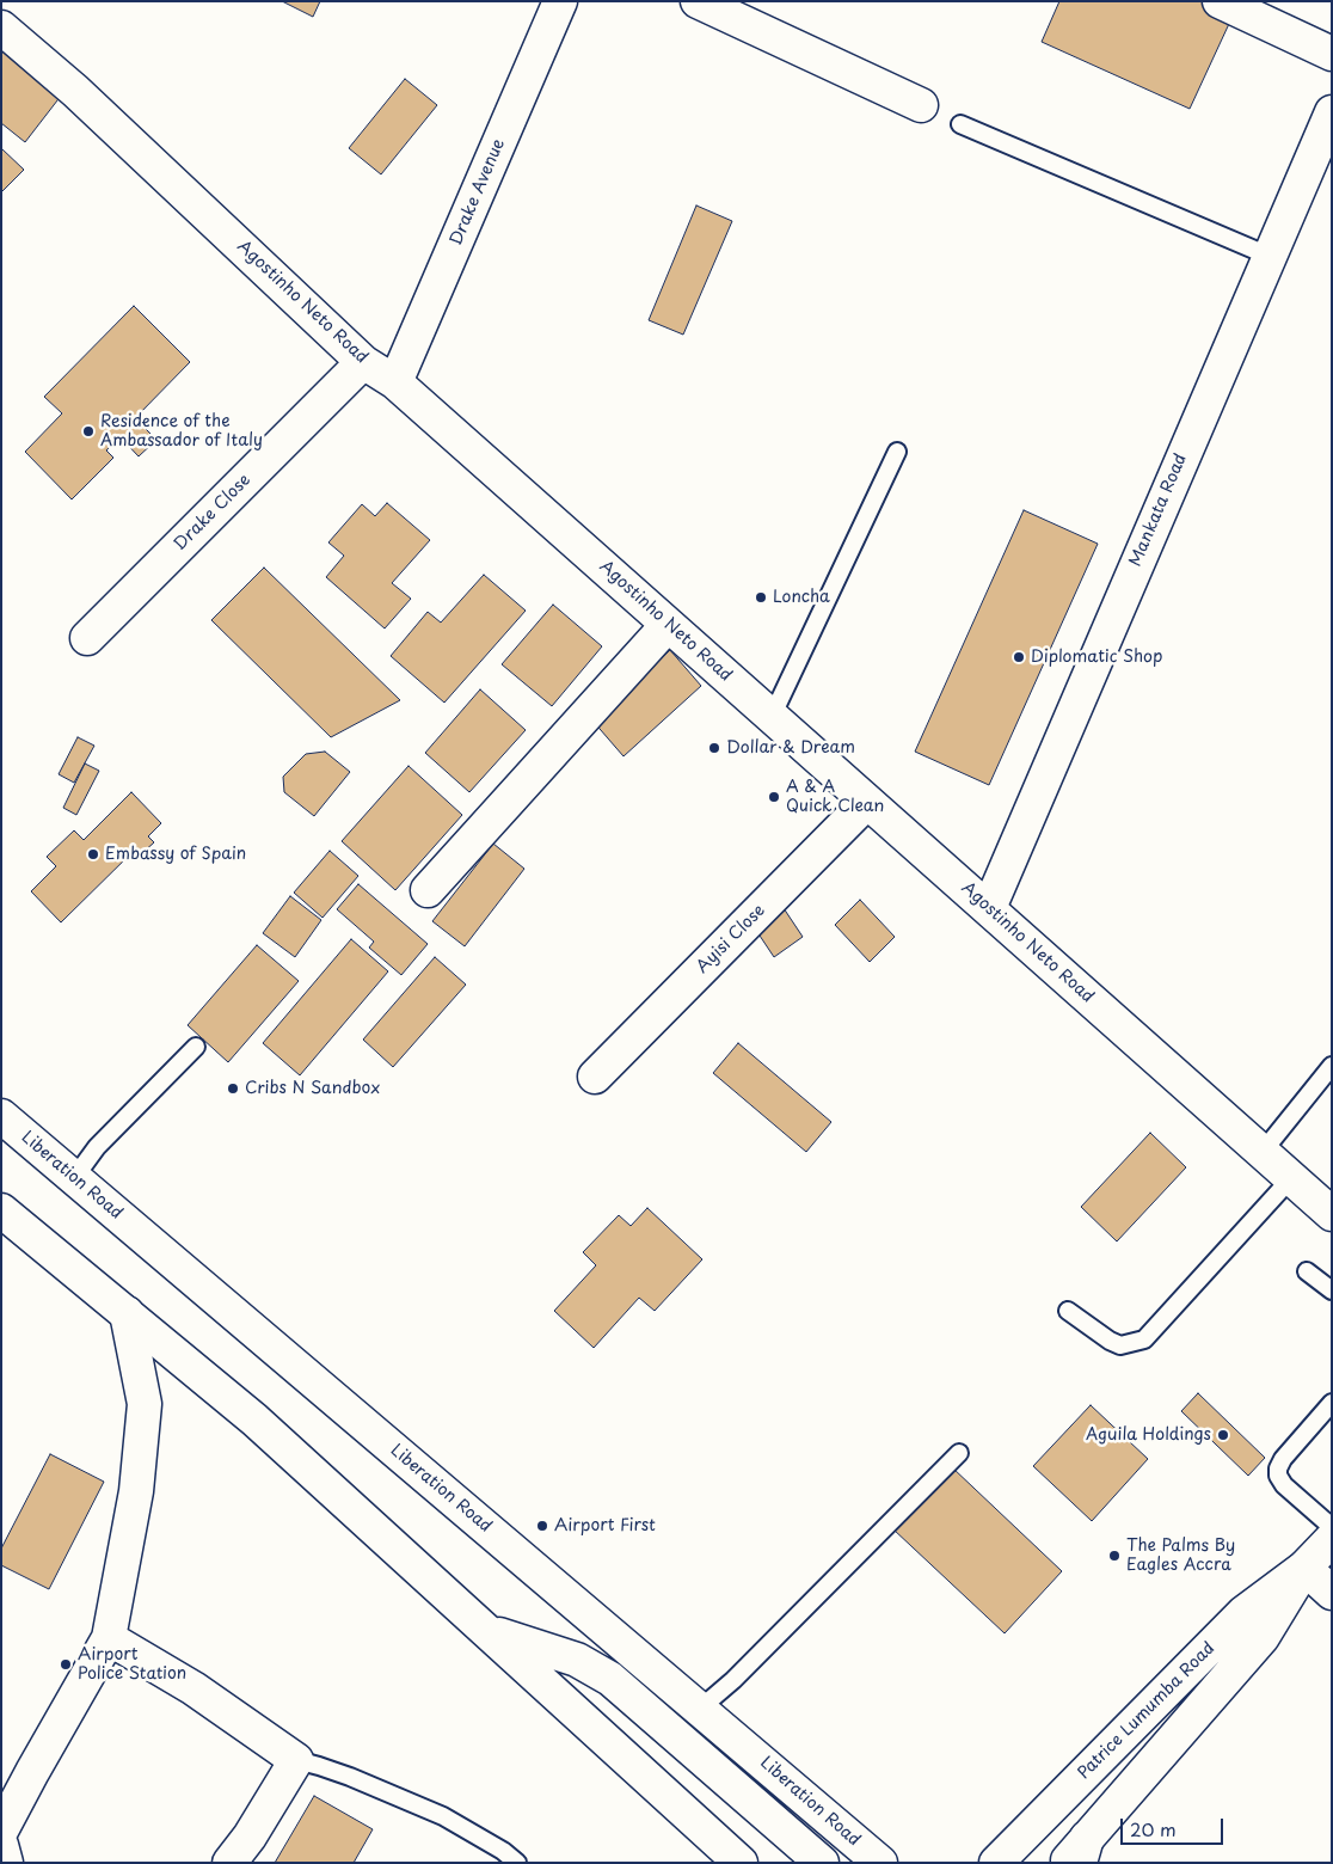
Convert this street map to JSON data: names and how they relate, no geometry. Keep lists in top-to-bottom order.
{
  "streets": {
    "main road": [
      "Drake Avenue",
      "Agostinho Neto Road",
      "Mankata Road",
      "Drake Close",
      "Ayisi Close",
      "Liberation Road",
      "Patrice Lumumba Road"
    ]
  },
  "crossings": [
    ["Drake Avenue", "Agostinho Neto Road"],
    ["Agostinho Neto Road", "Mankata Road"],
    ["Agostinho Neto Road", "Drake Close"],
    ["Agostinho Neto Road", "Ayisi Close"]
  ],
  "places": [
    "Residence of the Ambassador of Italy",
    "Loncha",
    "Diplomatic Shop",
    "Dollar & Dream",
    "A & A Quick Clean",
    "Embassy of Spain",
    "Cribs N Sandbox",
    "Aguila Holdings",
    "Airport First",
    "The Palms By Eagles Accra",
    "Airport Police Station"
  ],
  "scale_bar": "20 m"
}
